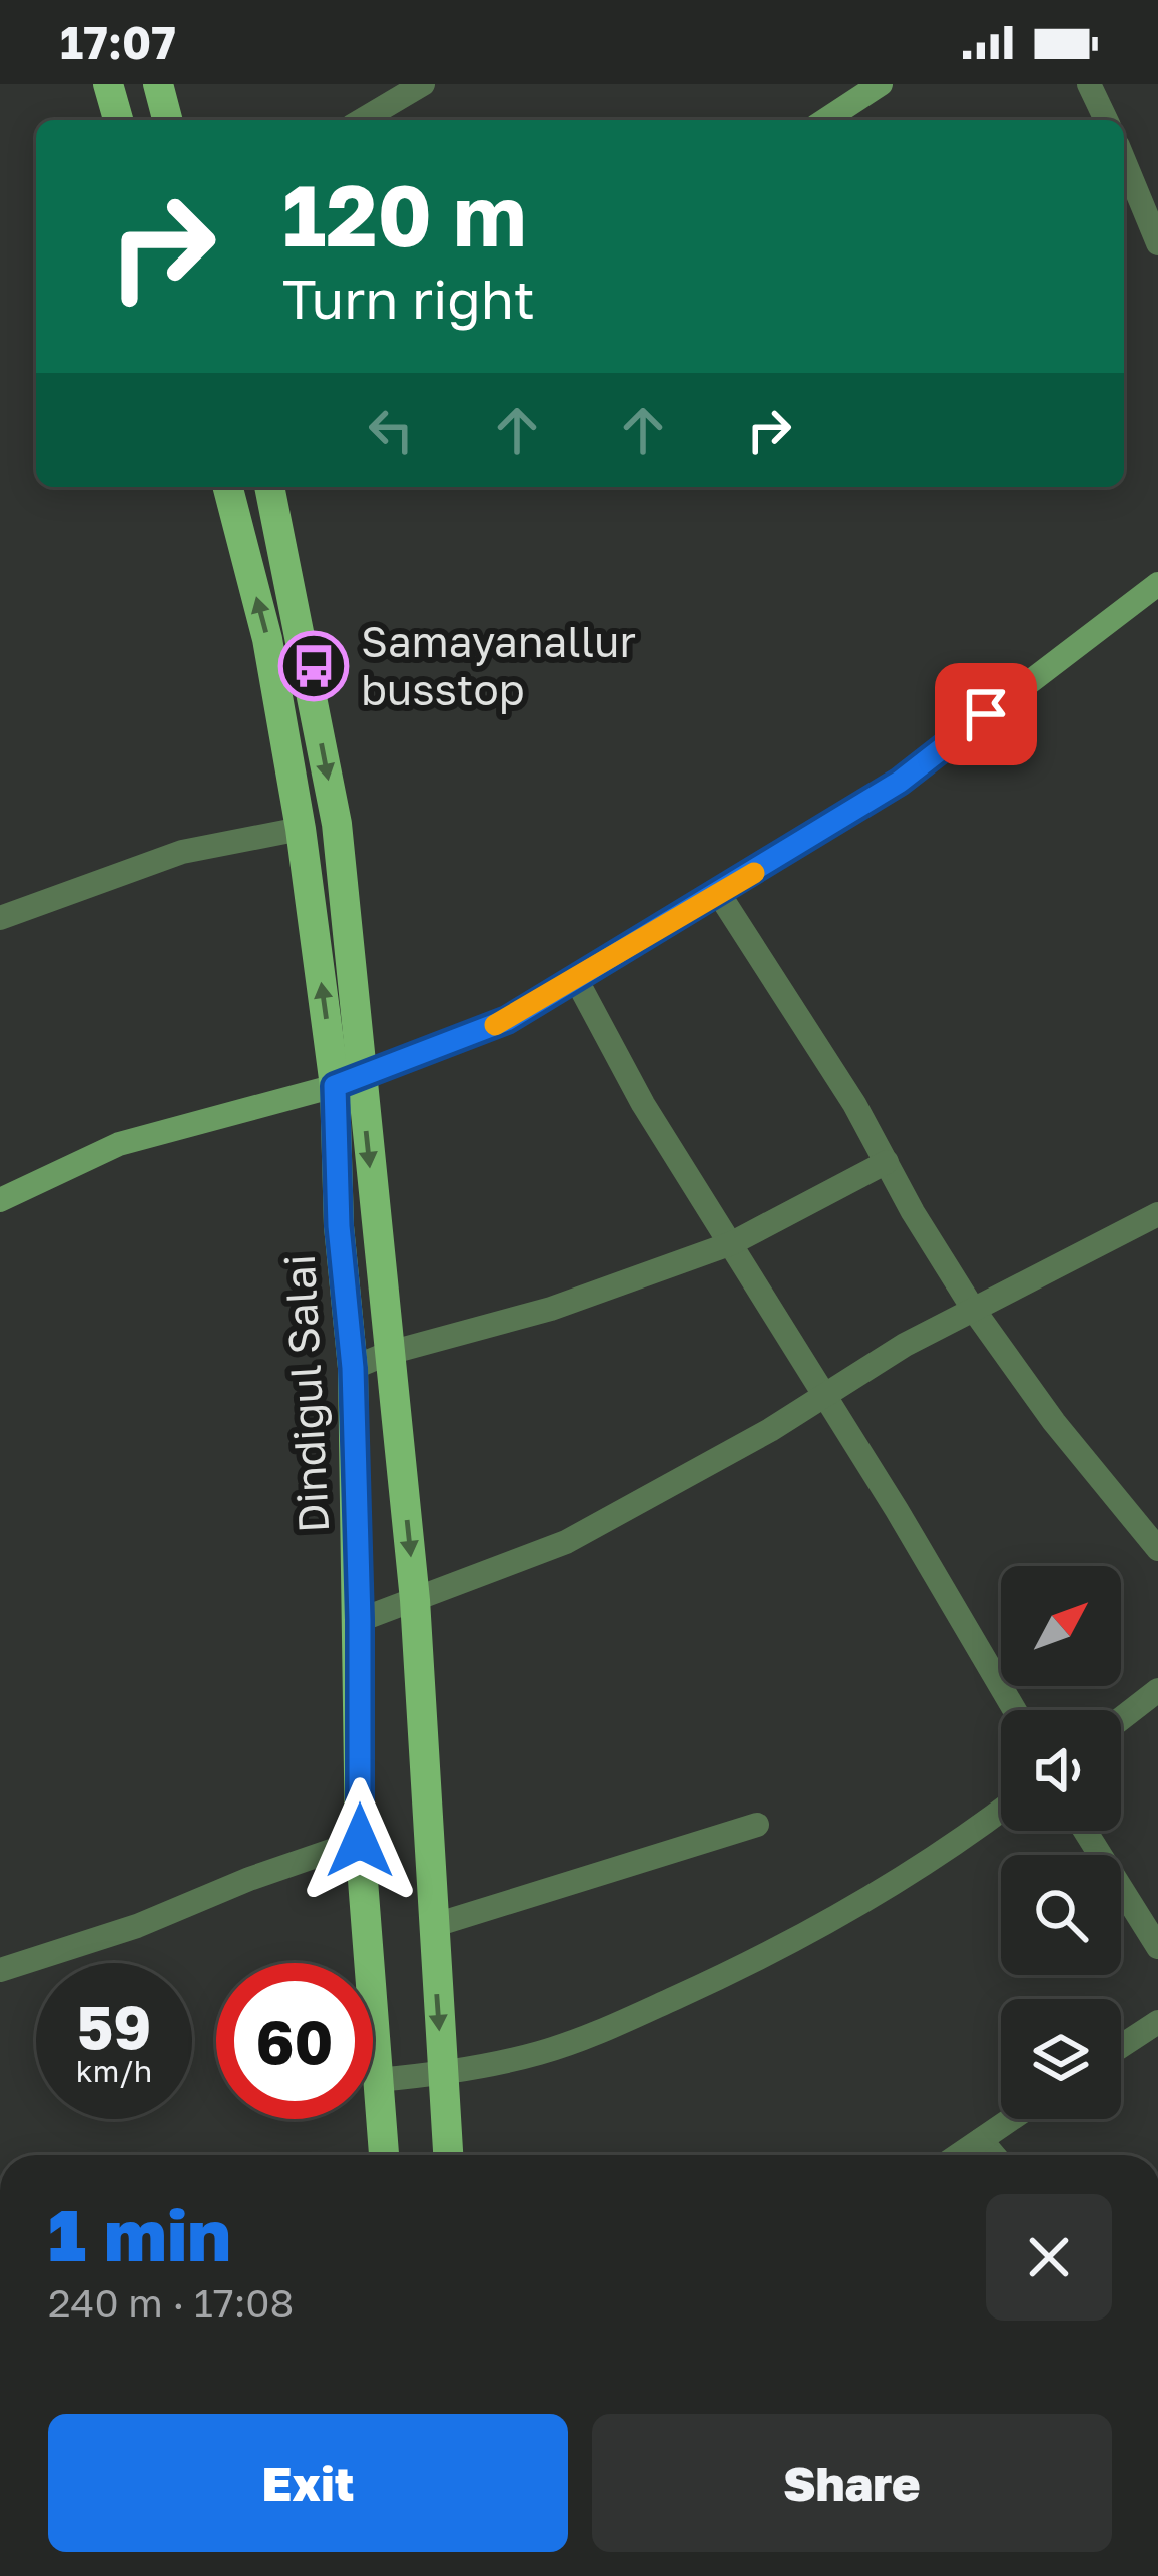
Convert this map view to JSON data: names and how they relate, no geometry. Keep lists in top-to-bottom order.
{
  "streets": {
    "main road": ["Dindigul Salai"]
  },
  "places": {
    "bus stop": ["Samayanallur busstop"]
  },
  "north": "top right",
  "page": {
    "status": "17:07",
    "turn": ["120 m", "Turn right"],
    "speed": "59 km/h",
    "limit": "60",
    "heading": ["1 min", "240 m · 17:08"],
    "buttons": ["Exit", "Share"]
  }
}
